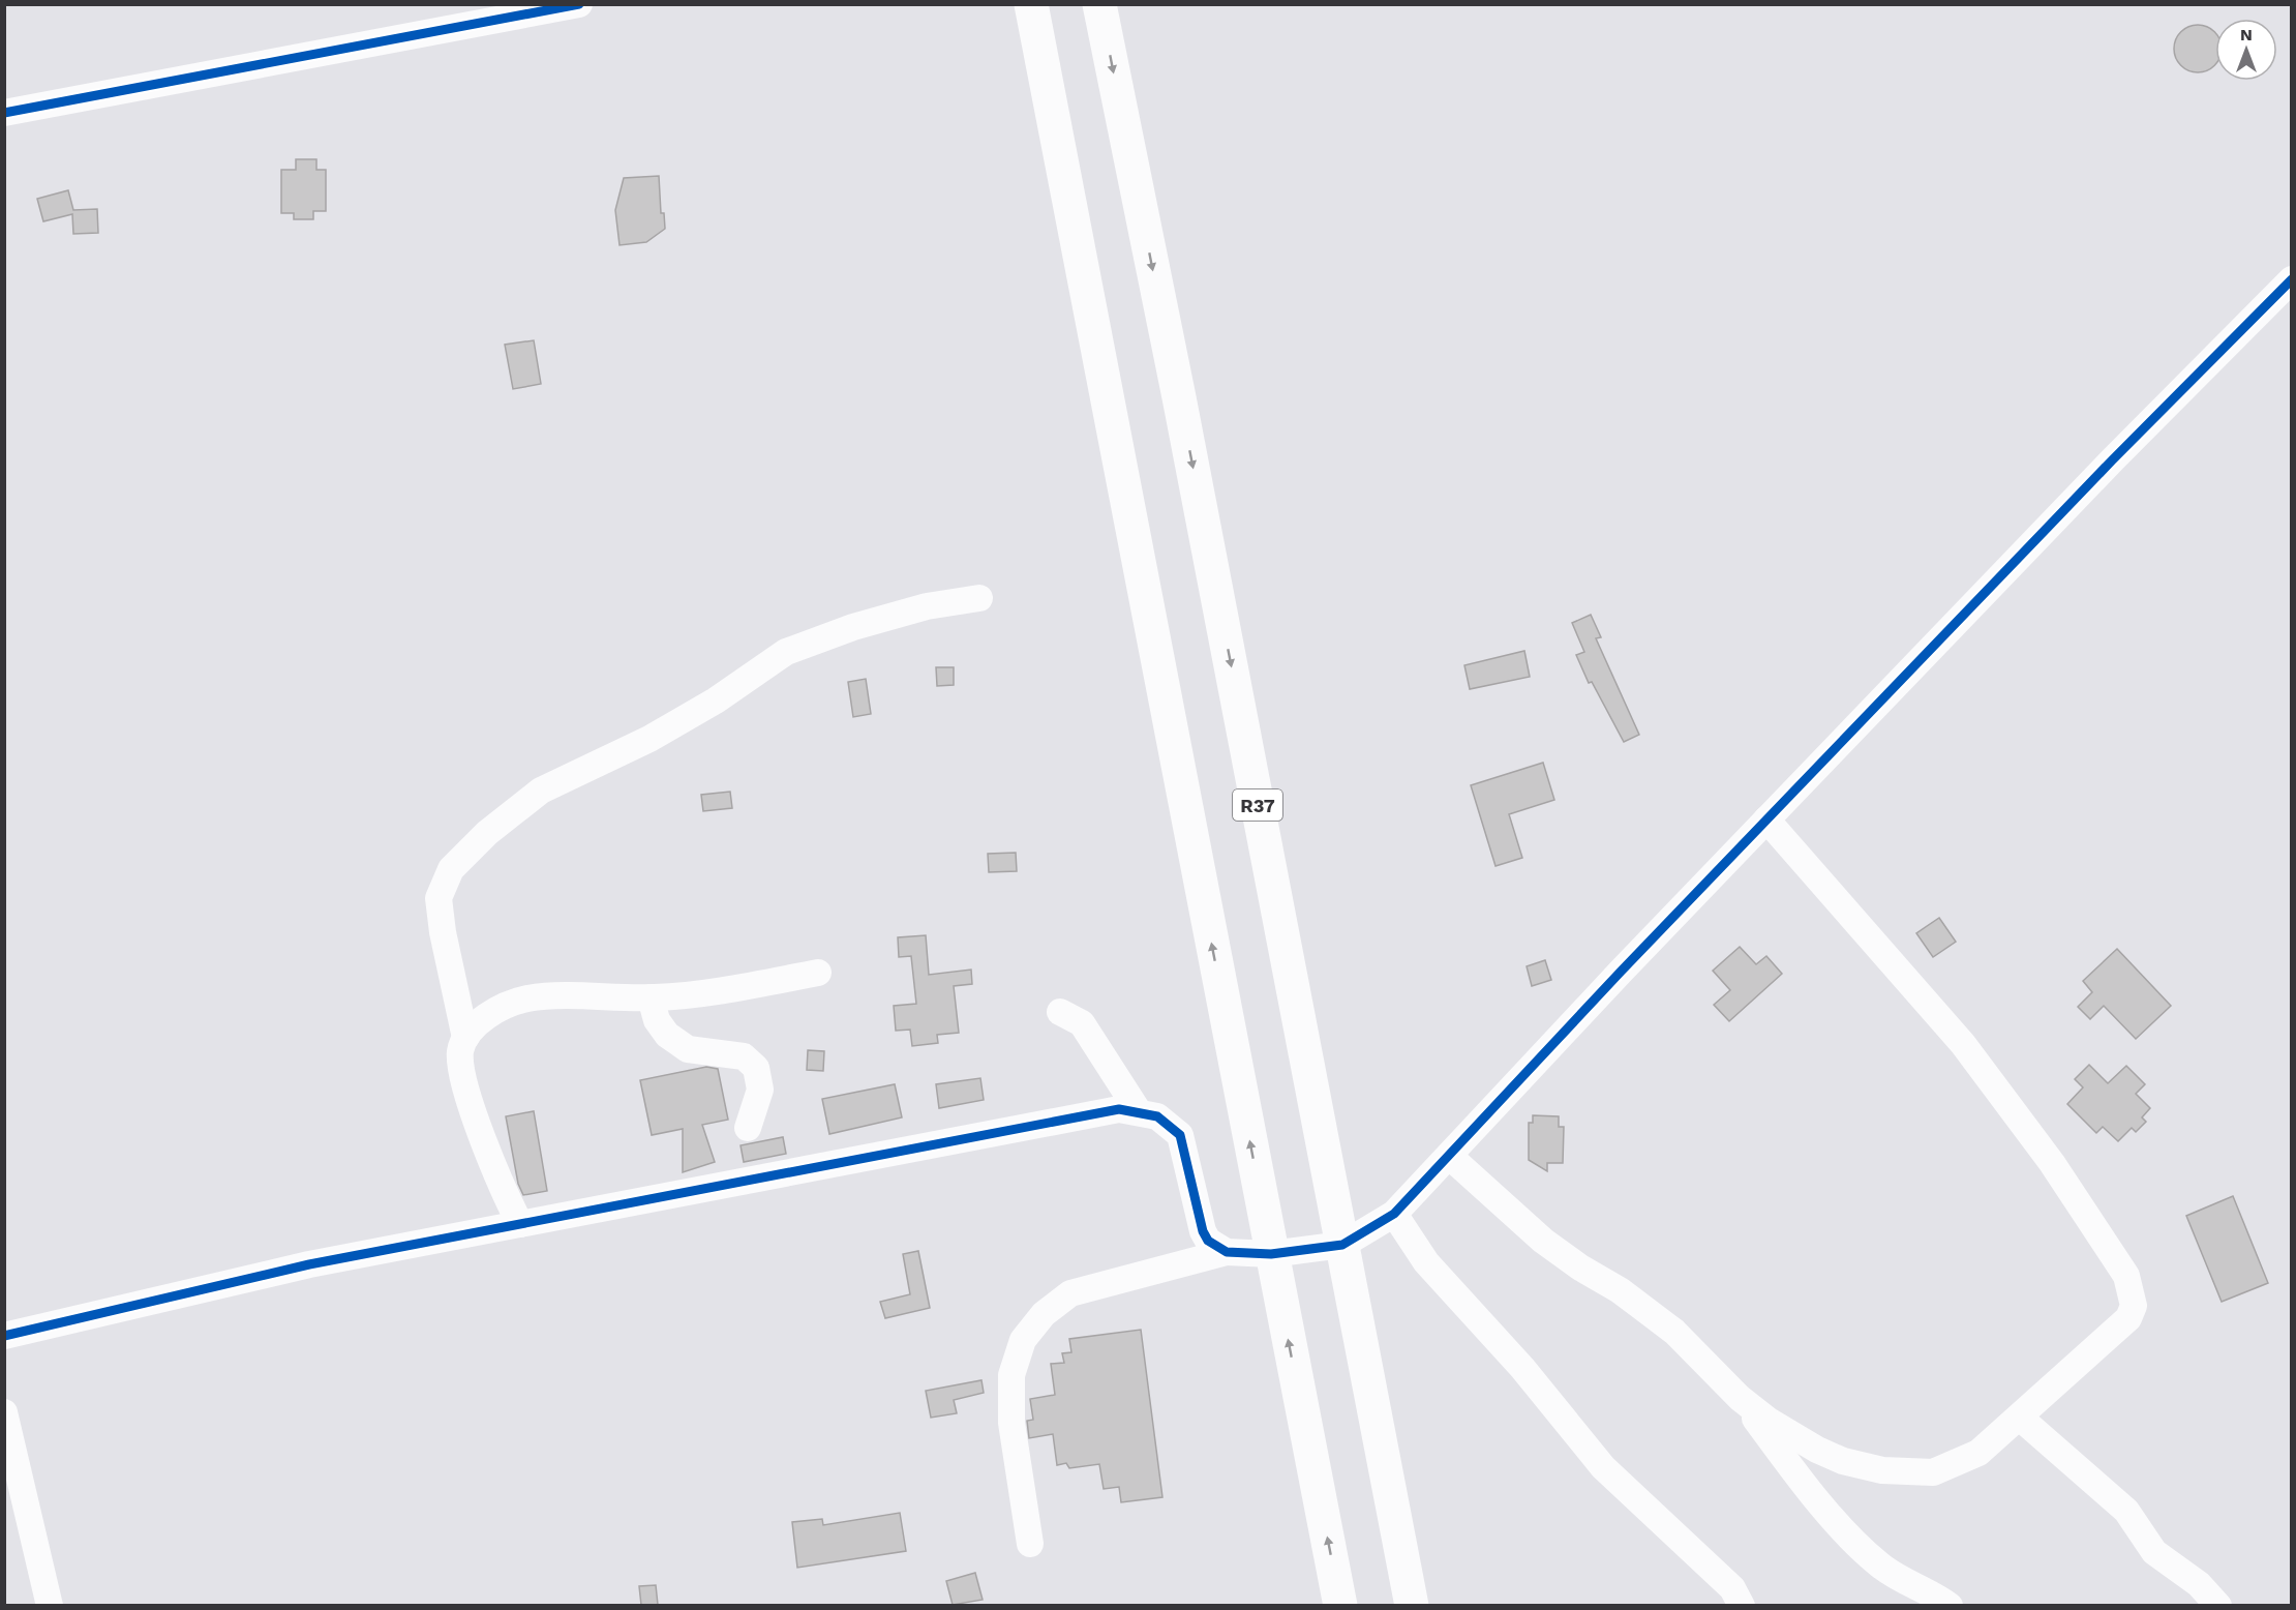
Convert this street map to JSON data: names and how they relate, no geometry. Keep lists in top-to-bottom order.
{
  "streets": {
    "main road": ["R37"]
  },
  "north": "top"
}
